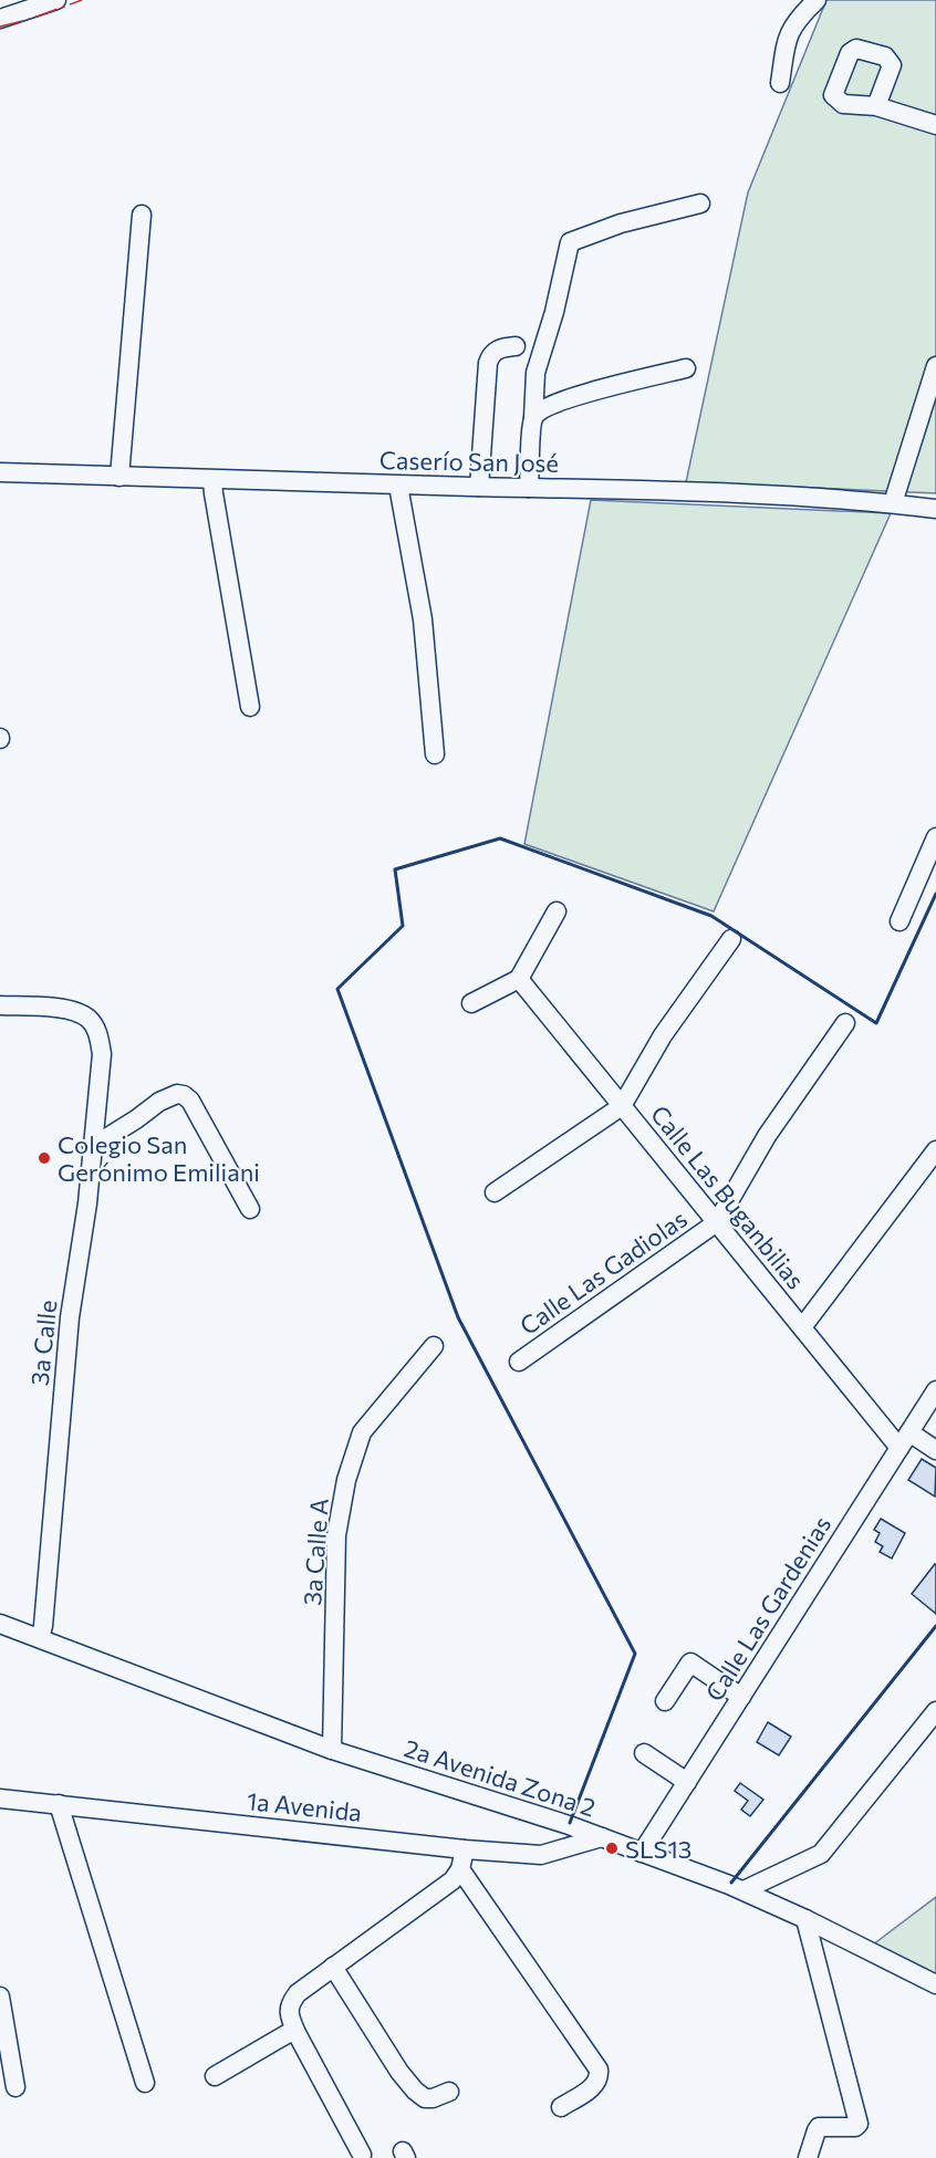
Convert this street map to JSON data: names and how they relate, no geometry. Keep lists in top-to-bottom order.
{
  "streets": {
    "street": [
      "Caserío San José",
      "Calle Las Buganbilias",
      "Calle Las Gadiolas",
      "3a Calle",
      "3a Calle A",
      "Calle Las Gardenias",
      "2a Avenida Zona 2",
      "1a Avenida"
    ]
  },
  "crossings": [
    ["Calle Las Buganbilias", "Calle Las Gadiolas"],
    ["Calle Las Buganbilias", "Calle Las Gardenias"],
    ["3a Calle", "2a Avenida Zona 2"],
    ["3a Calle A", "2a Avenida Zona 2"],
    ["Calle Las Gardenias", "2a Avenida Zona 2"],
    ["2a Avenida Zona 2", "1a Avenida"]
  ],
  "places": ["Colegio San Gerónimo Emiliani", "SLS13"]
}
